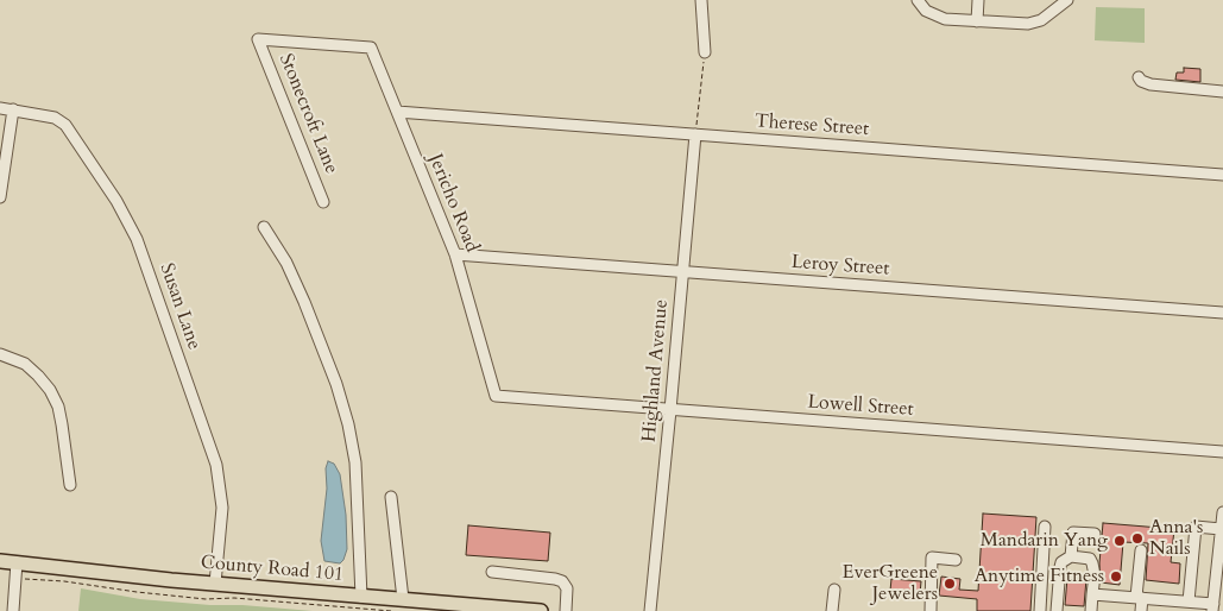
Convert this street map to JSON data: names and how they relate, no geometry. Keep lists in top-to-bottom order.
{
  "streets": {
    "main road": ["County Road 101"],
    "street": [
      "Stonecroft Lane",
      "Therese Street",
      "Jericho Road",
      "Leroy Street",
      "Susan Lane",
      "Highland Avenue",
      "Lowell Street"
    ]
  },
  "crossings": [
    ["Stonecroft Lane", "Jericho Road"],
    ["Therese Street", "Jericho Road"],
    ["Therese Street", "Highland Avenue"],
    ["Jericho Road", "Leroy Street"],
    ["Jericho Road", "Lowell Street"],
    ["Leroy Street", "Highland Avenue"],
    ["Susan Lane", "County Road 101"],
    ["Highland Avenue", "Lowell Street"]
  ],
  "places": [
    "Anna's Nails",
    "Mandarin Yang",
    "Anytime Fitness",
    "EverGreene Jewelers"
  ]
}
